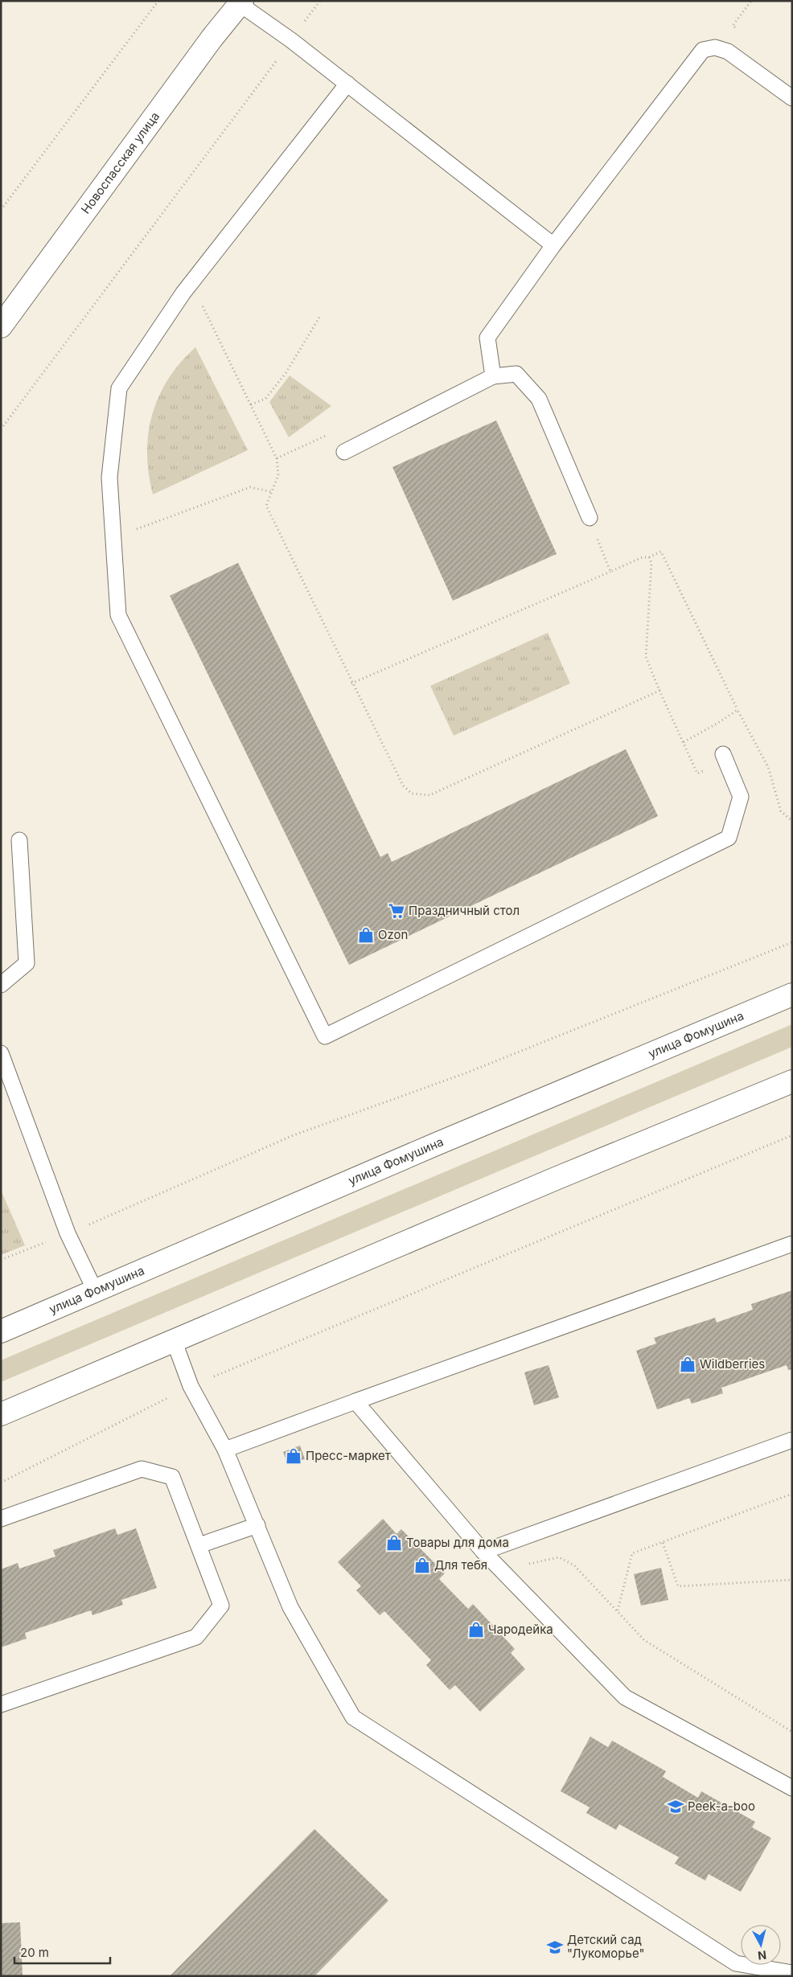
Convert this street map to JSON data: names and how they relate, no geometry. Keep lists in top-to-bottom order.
{
  "streets": {
    "main road": ["Новоспасская улица", "улица Фомушина"]
  },
  "places": {
    "supermarket": ["Праздничный стол"],
    "shop": [
      "Ozon",
      "Wildberries",
      "Пресс-маркет",
      "Товары для дома",
      "Для тебя",
      "Чародейка"
    ],
    "school or university": ["Peek-a-boo", "Детский сад \"Лукоморье\""]
  },
  "scale_bar": "20 m",
  "north": "bottom"
}
